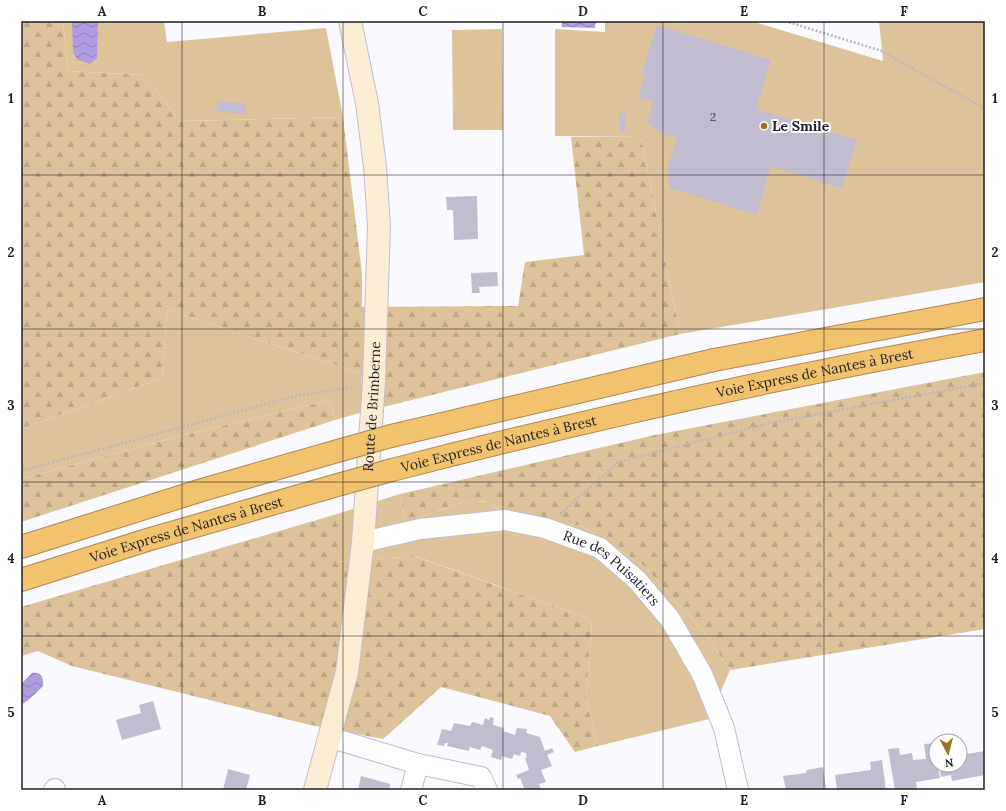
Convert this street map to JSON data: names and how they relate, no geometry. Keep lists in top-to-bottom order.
{
  "streets": {
    "highway": ["Voie Express de Nantes à Brest"],
    "street": ["Route de Brimberne", "Rue des Puisatiers"]
  },
  "crossings": [
    ["Route de Brimberne", "Rue des Puisatiers"]
  ],
  "places": ["Le Smile"],
  "house_numbers": ["2"],
  "north": "bottom",
  "grid": {
    "columns": [
      "A",
      "B",
      "C",
      "D",
      "E",
      "F"
    ],
    "rows": [
      "1",
      "2",
      "3",
      "4",
      "5"
    ]
  }
}
